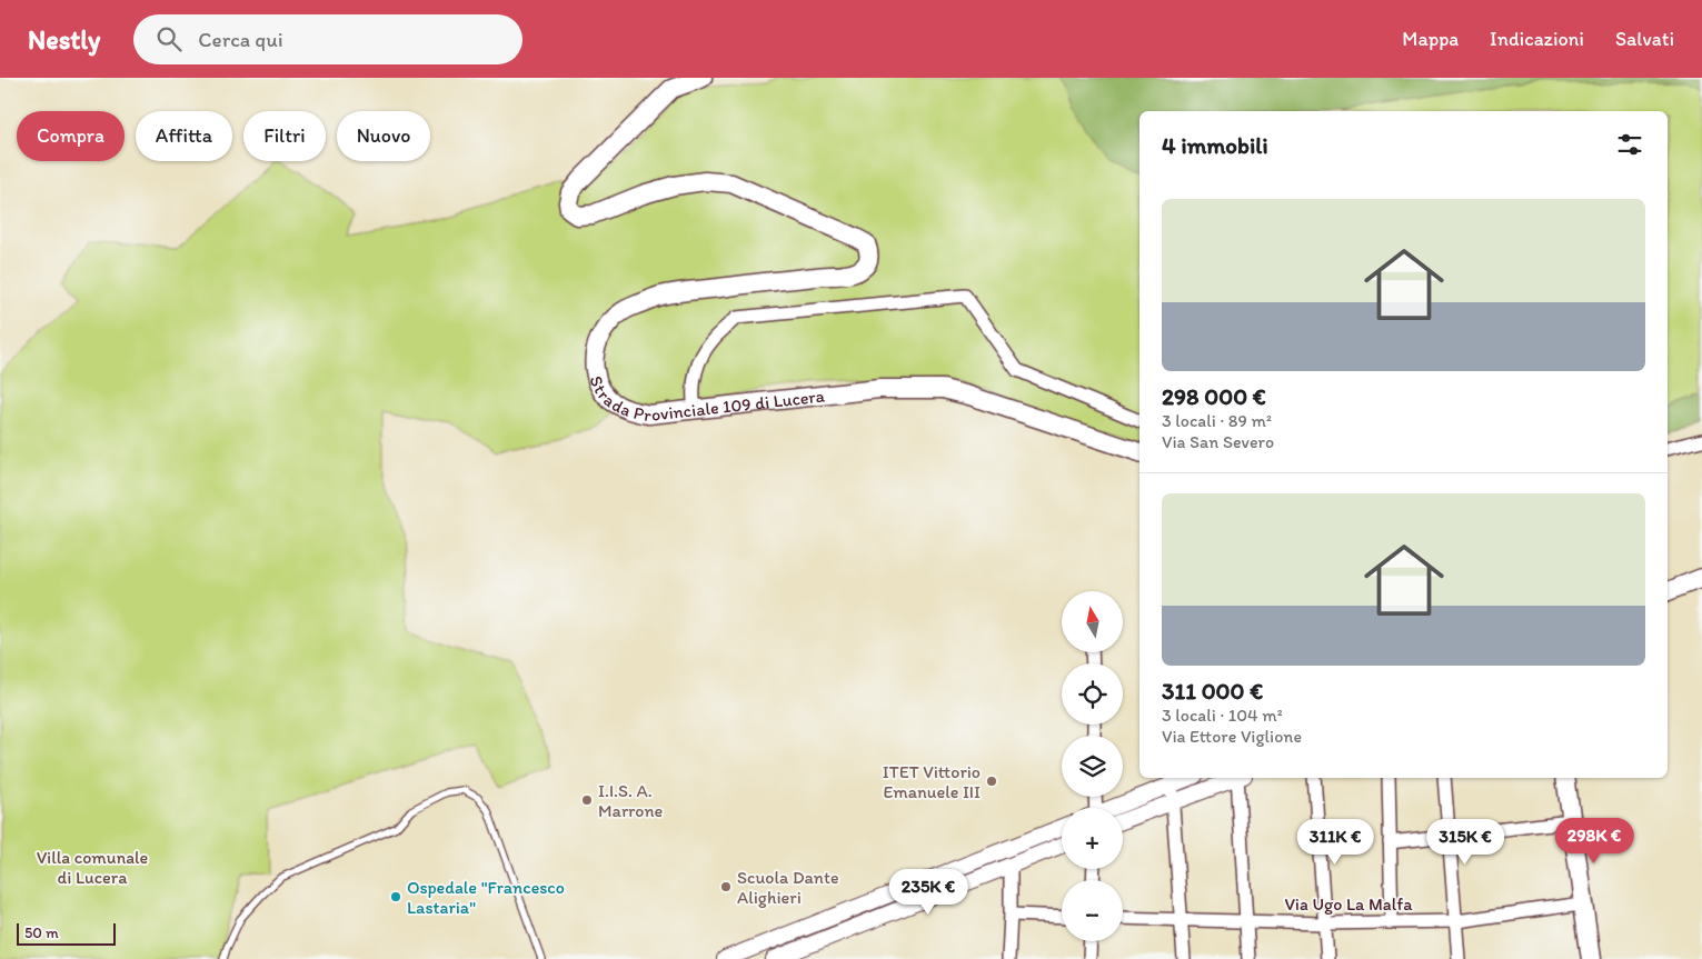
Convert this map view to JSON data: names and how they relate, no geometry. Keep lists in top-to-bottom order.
{
  "streets": {
    "main road": ["Strada Provinciale 109 di Lucera"],
    "street": ["Via Ugo La Malfa"]
  },
  "parks": ["Villa comunale di Lucera"],
  "places": [
    "ITET Vittorio Emanuele III",
    "I.I.S. A. Marrone",
    "Scuola Dante Alighieri",
    "Ospedale \"Francesco Lastaria\""
  ],
  "scale_bar": "50 m",
  "north": "top",
  "page": {
    "header": "Nestly",
    "search": "Cerca qui",
    "nav": ["Mappa", "Indicazioni", "Salvati"],
    "chip": [
      "Compra",
      "Affitta",
      "Filtri",
      "Nuovo"
    ],
    "heading": "4 immobili",
    "list": [
      {
        "name": "298 000 €",
        "note": "3 locali · 89 m² · Via San Severo"
      },
      {
        "name": "311 000 €",
        "note": "3 locali · 104 m² · Via Ettore Viglione"
      }
    ],
    "map_buttons": ["+", "−"],
    "price": [
      "298K €",
      "311K €",
      "315K €",
      "235K €"
    ],
    "scale": "50 m"
  }
}
